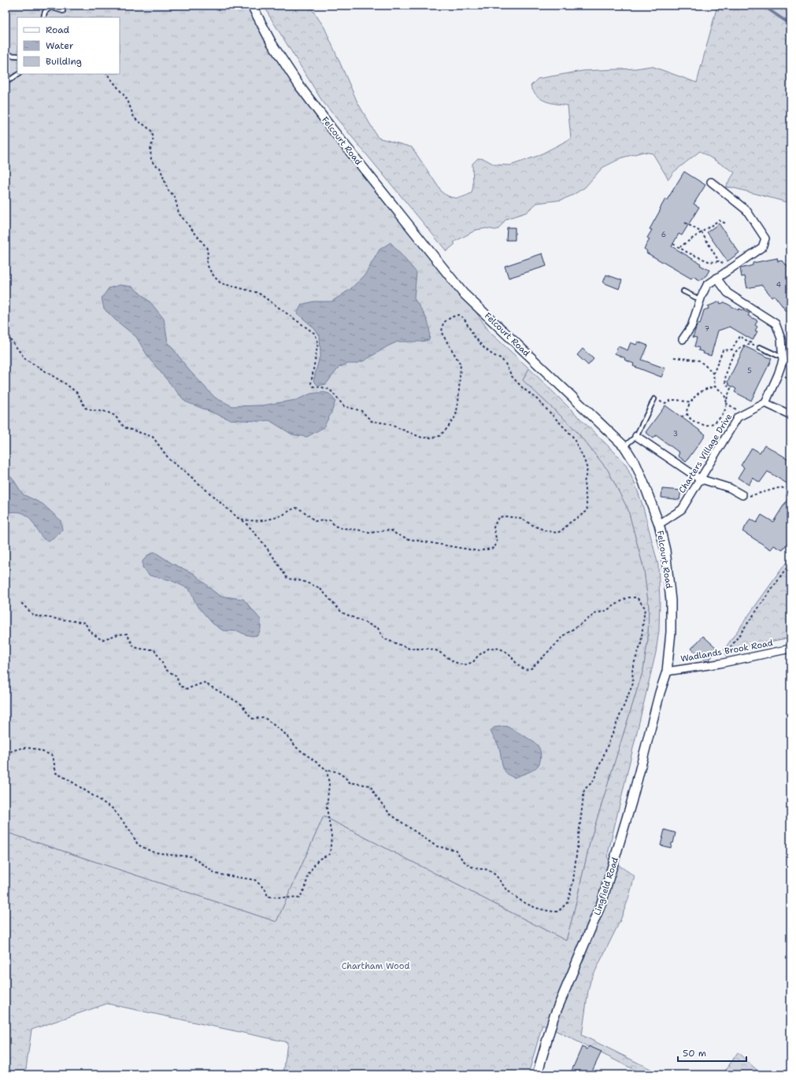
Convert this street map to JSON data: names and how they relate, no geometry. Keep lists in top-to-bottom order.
{
  "streets": {
    "street": [
      "Felcourt Road",
      "Charters Village Drive",
      "Wadlands Brook Road",
      "Lingfield Road"
    ]
  },
  "crossings": [
    ["Felcourt Road", "Charters Village Drive"],
    ["Felcourt Road", "Wadlands Brook Road"],
    ["Felcourt Road", "Lingfield Road"]
  ],
  "parks": ["Chartham Wood"],
  "house_numbers": [
    "6",
    "4",
    "7",
    "5",
    "3"
  ],
  "legend": ["Road", "Water", "Building"],
  "scale_bar": "50 m"
}
